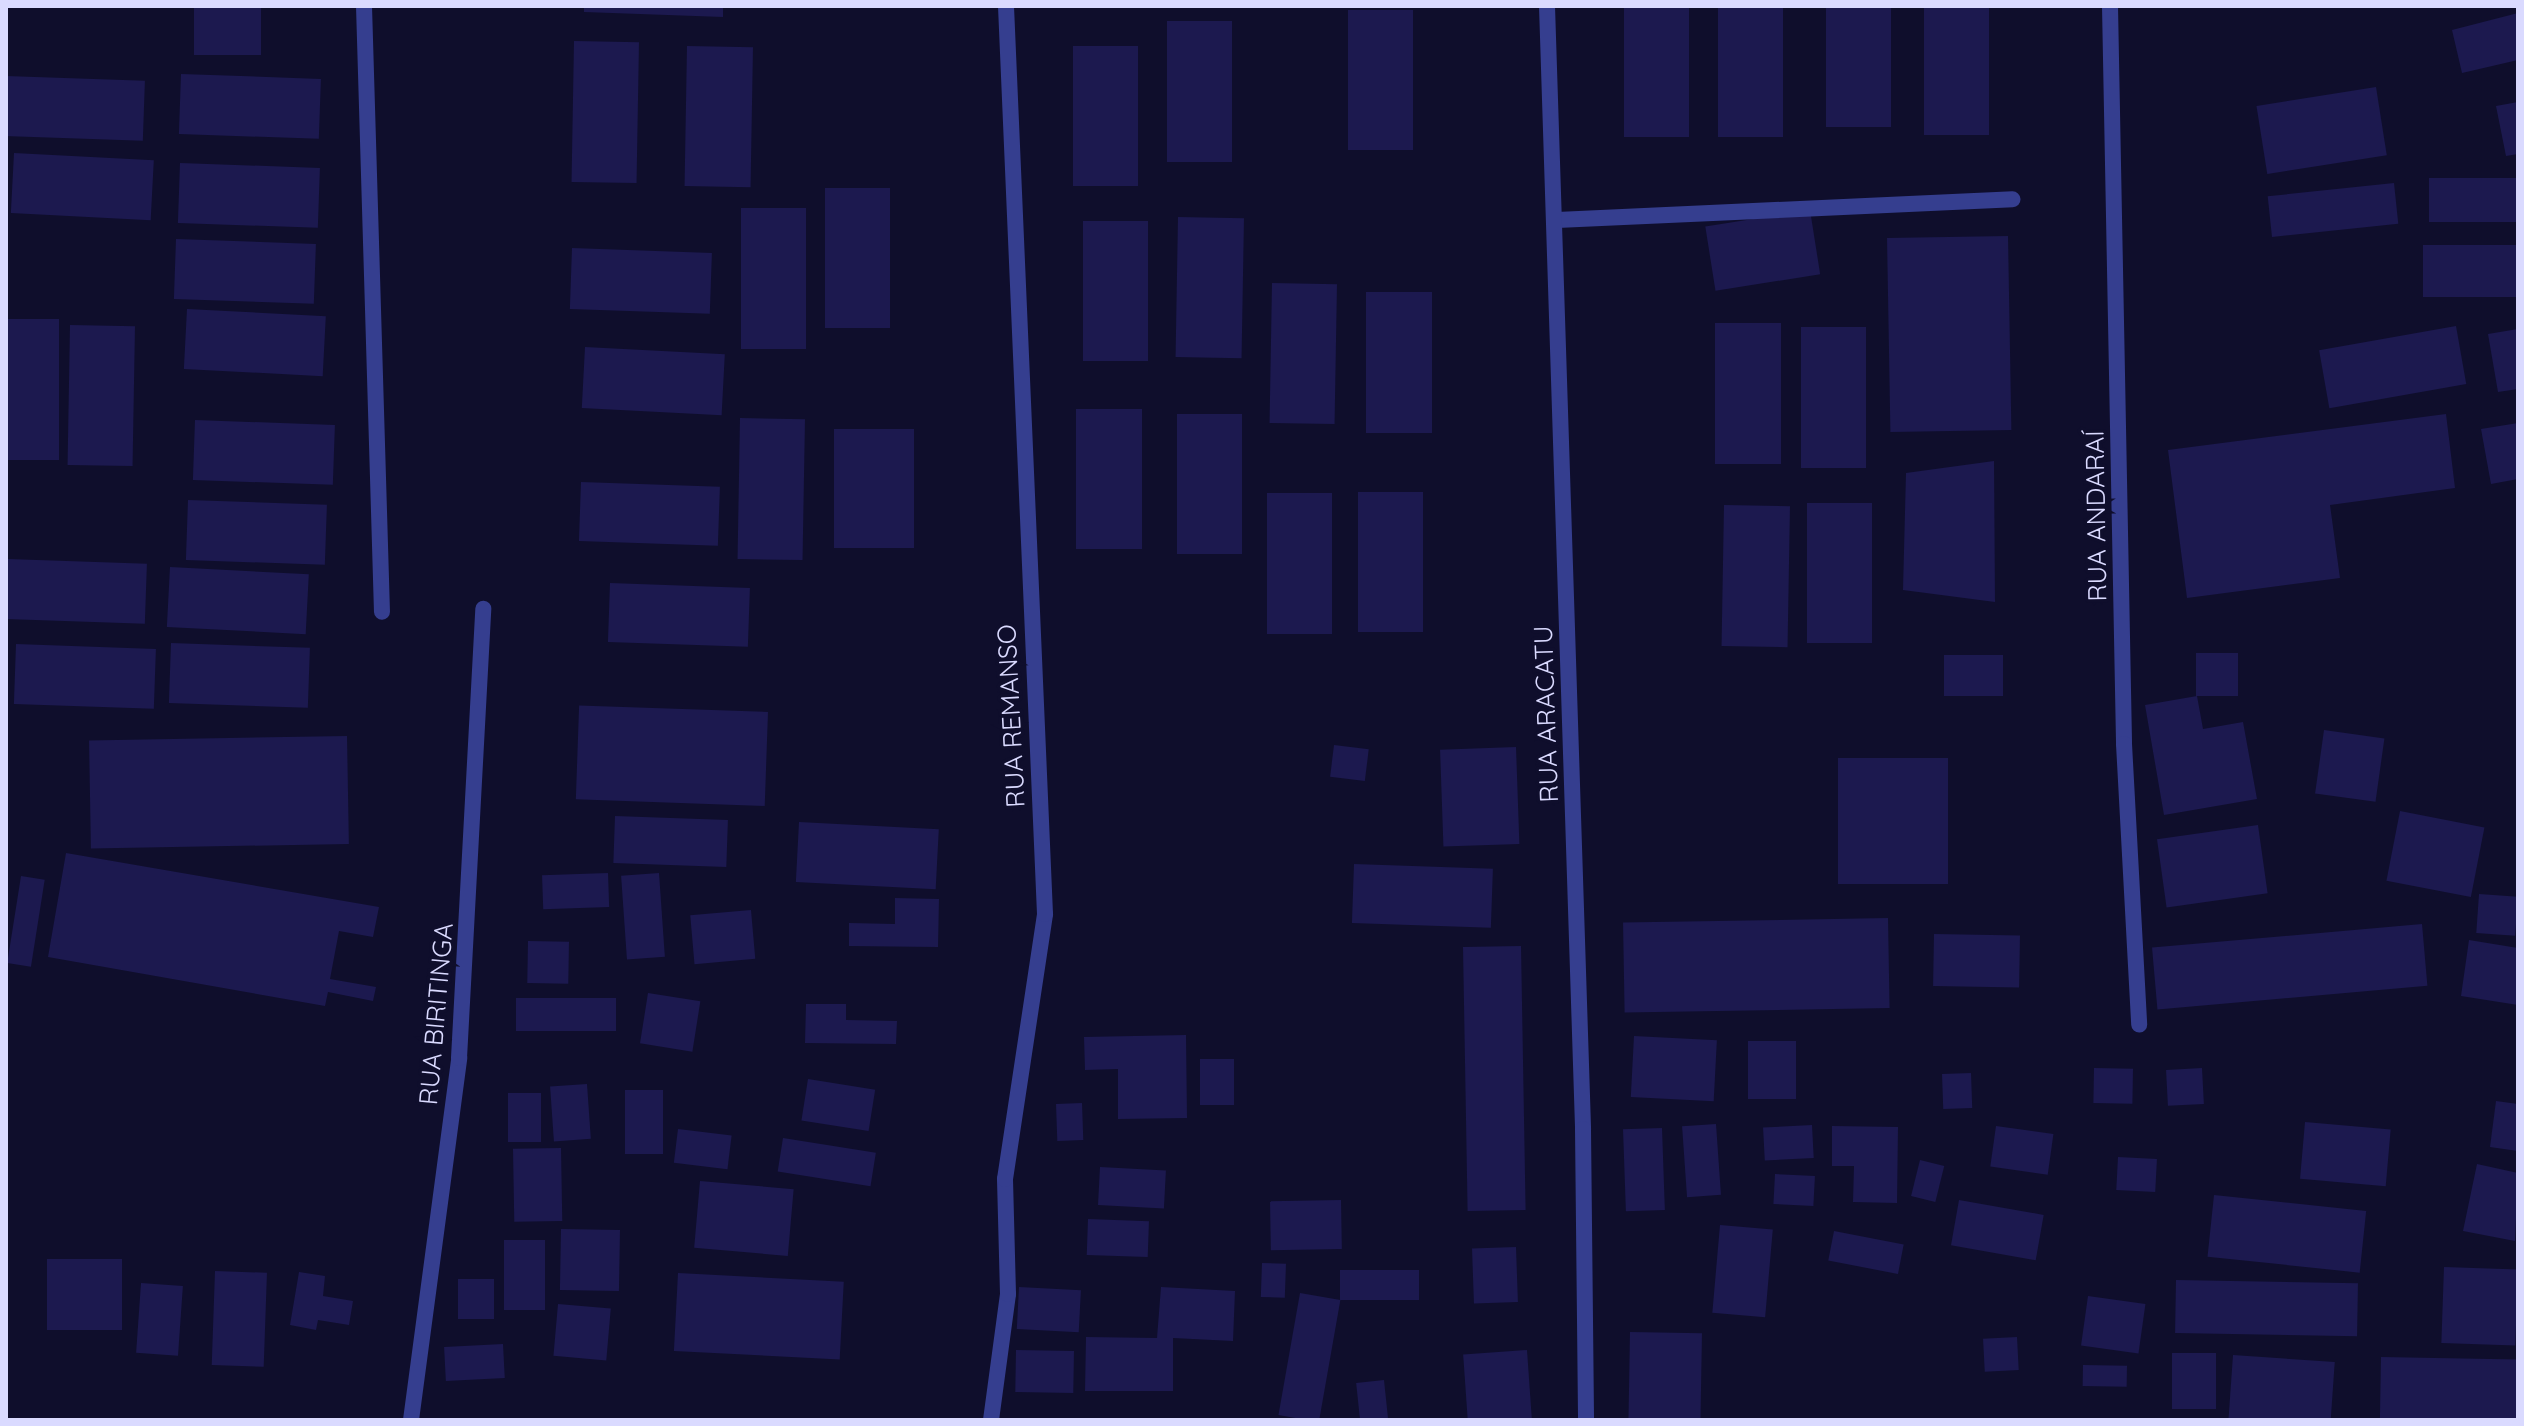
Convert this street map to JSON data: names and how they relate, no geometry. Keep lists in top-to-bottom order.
{
  "streets": {
    "street": [
      "RUA ANDARAÍ",
      "RUA ARACATU",
      "RUA REMANSO",
      "RUA BIRITINGA"
    ]
  }
}
